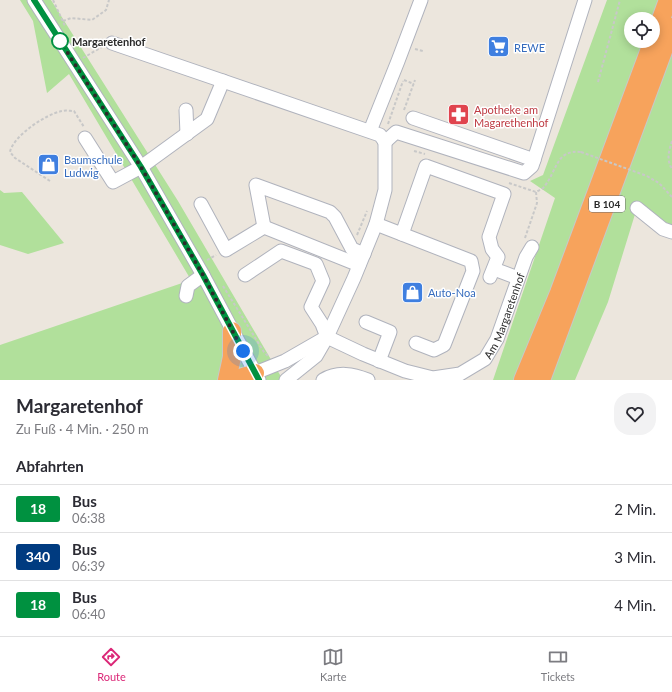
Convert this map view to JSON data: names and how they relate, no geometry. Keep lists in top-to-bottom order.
{
  "streets": {
    "highway": ["B 104"],
    "street": ["Am Margaretenhof"]
  },
  "places": {
    "other": ["Margaretenhof"],
    "supermarket": ["REWE"],
    "pharmacy": ["Apotheke am Magarethenhof"],
    "shop": ["Baumschule Ludwig", "Auto-Noa"]
  },
  "lines": ["bus line 18"],
  "page": {
    "heading": [
      ["Margaretenhof", "Zu Fuß · 4 Min. · 250 m"],
      "Abfahrten"
    ],
    "list": [
      {
        "mark": "18",
        "name": "Bus",
        "note": "06:38",
        "value": "2 Min."
      },
      {
        "mark": "340",
        "name": "Bus",
        "note": "06:39",
        "value": "3 Min."
      },
      {
        "mark": "18",
        "name": "Bus",
        "note": "06:40",
        "value": "4 Min."
      }
    ],
    "tabs": ["Route", "Karte", "Tickets"]
  }
}
